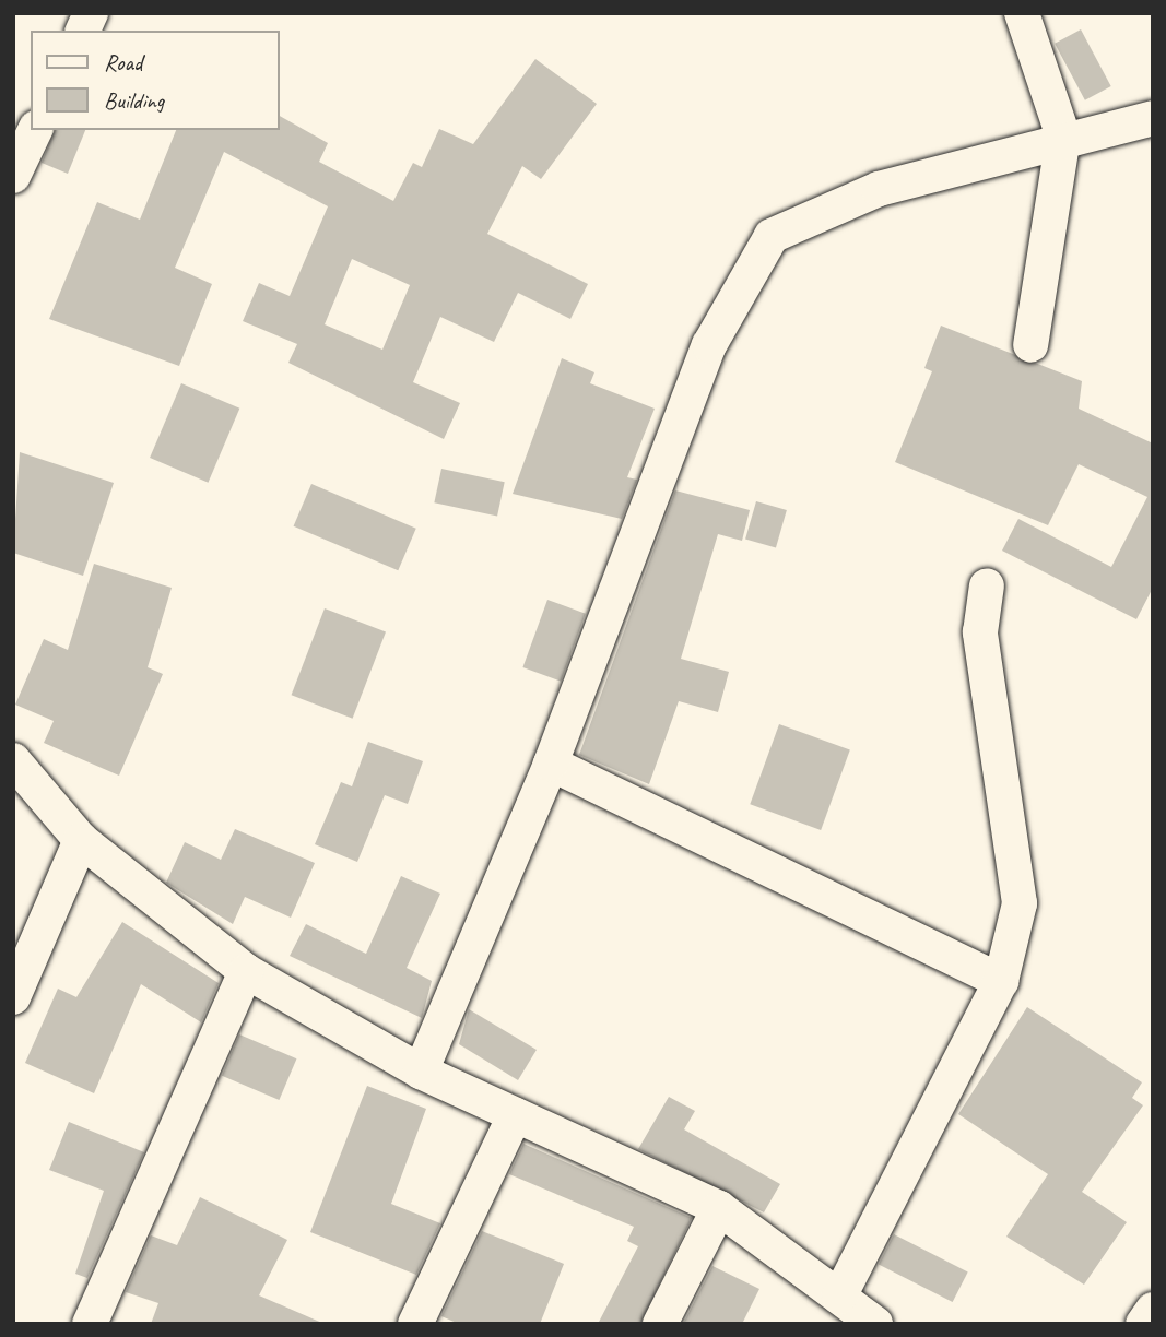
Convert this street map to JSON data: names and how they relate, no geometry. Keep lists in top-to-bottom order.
{
  "legend": ["Road", "Building"]
}
